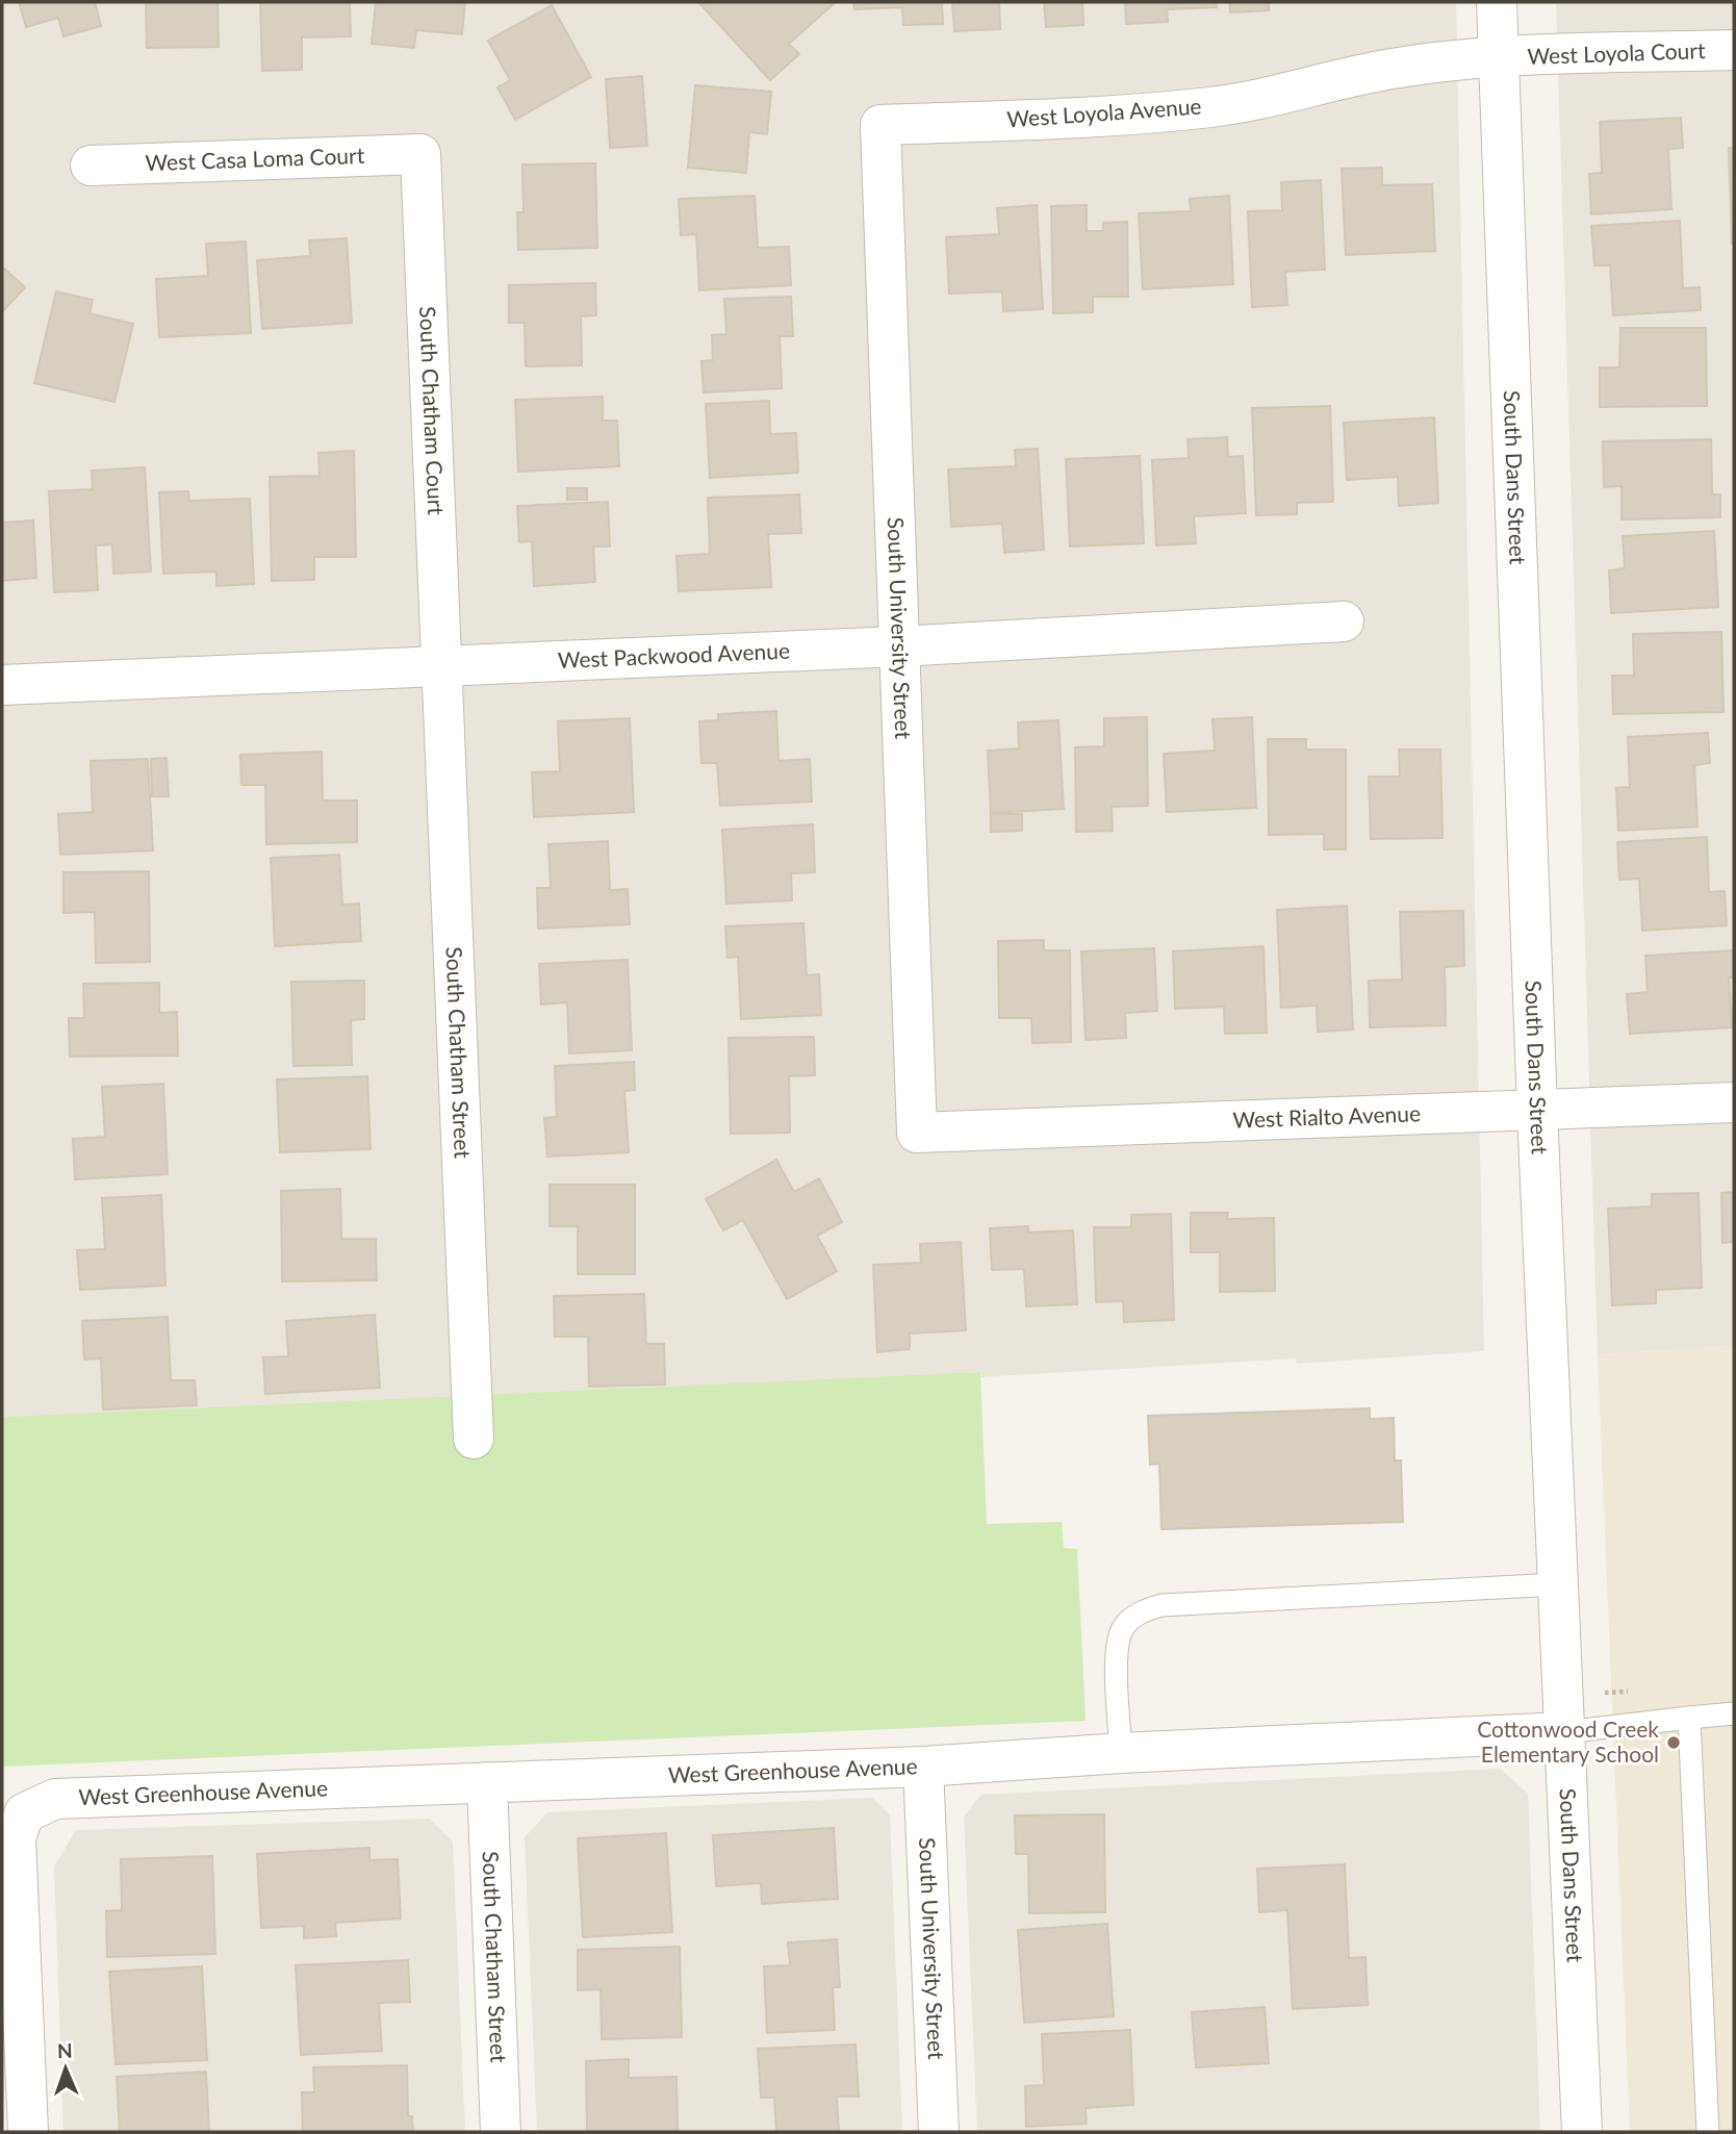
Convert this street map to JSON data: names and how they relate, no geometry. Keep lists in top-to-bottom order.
{
  "streets": {
    "street": [
      "West Loyola Court",
      "West Loyola Avenue",
      "West Casa Loma Court",
      "South Chatham Court",
      "South Dans Street",
      "South University Street",
      "West Packwood Avenue",
      "South Chatham Street",
      "West Rialto Avenue",
      "West Greenhouse Avenue"
    ]
  },
  "crossings": [
    ["West Loyola Court", "West Loyola Avenue"],
    ["West Loyola Court", "South Dans Street"],
    ["West Loyola Avenue", "South Dans Street"],
    ["West Loyola Avenue", "South University Street"],
    ["West Casa Loma Court", "South Chatham Court"],
    ["South Chatham Court", "West Packwood Avenue"],
    ["South Chatham Court", "South Chatham Street"],
    ["South Dans Street", "West Rialto Avenue"],
    ["South Dans Street", "West Greenhouse Avenue"],
    ["South University Street", "West Packwood Avenue"],
    ["South University Street", "West Rialto Avenue"],
    ["South University Street", "West Greenhouse Avenue"],
    ["West Packwood Avenue", "South Chatham Street"],
    ["South Chatham Street", "West Greenhouse Avenue"]
  ],
  "places": ["Cottonwood Creek Elementary School"],
  "north": "top"
}
